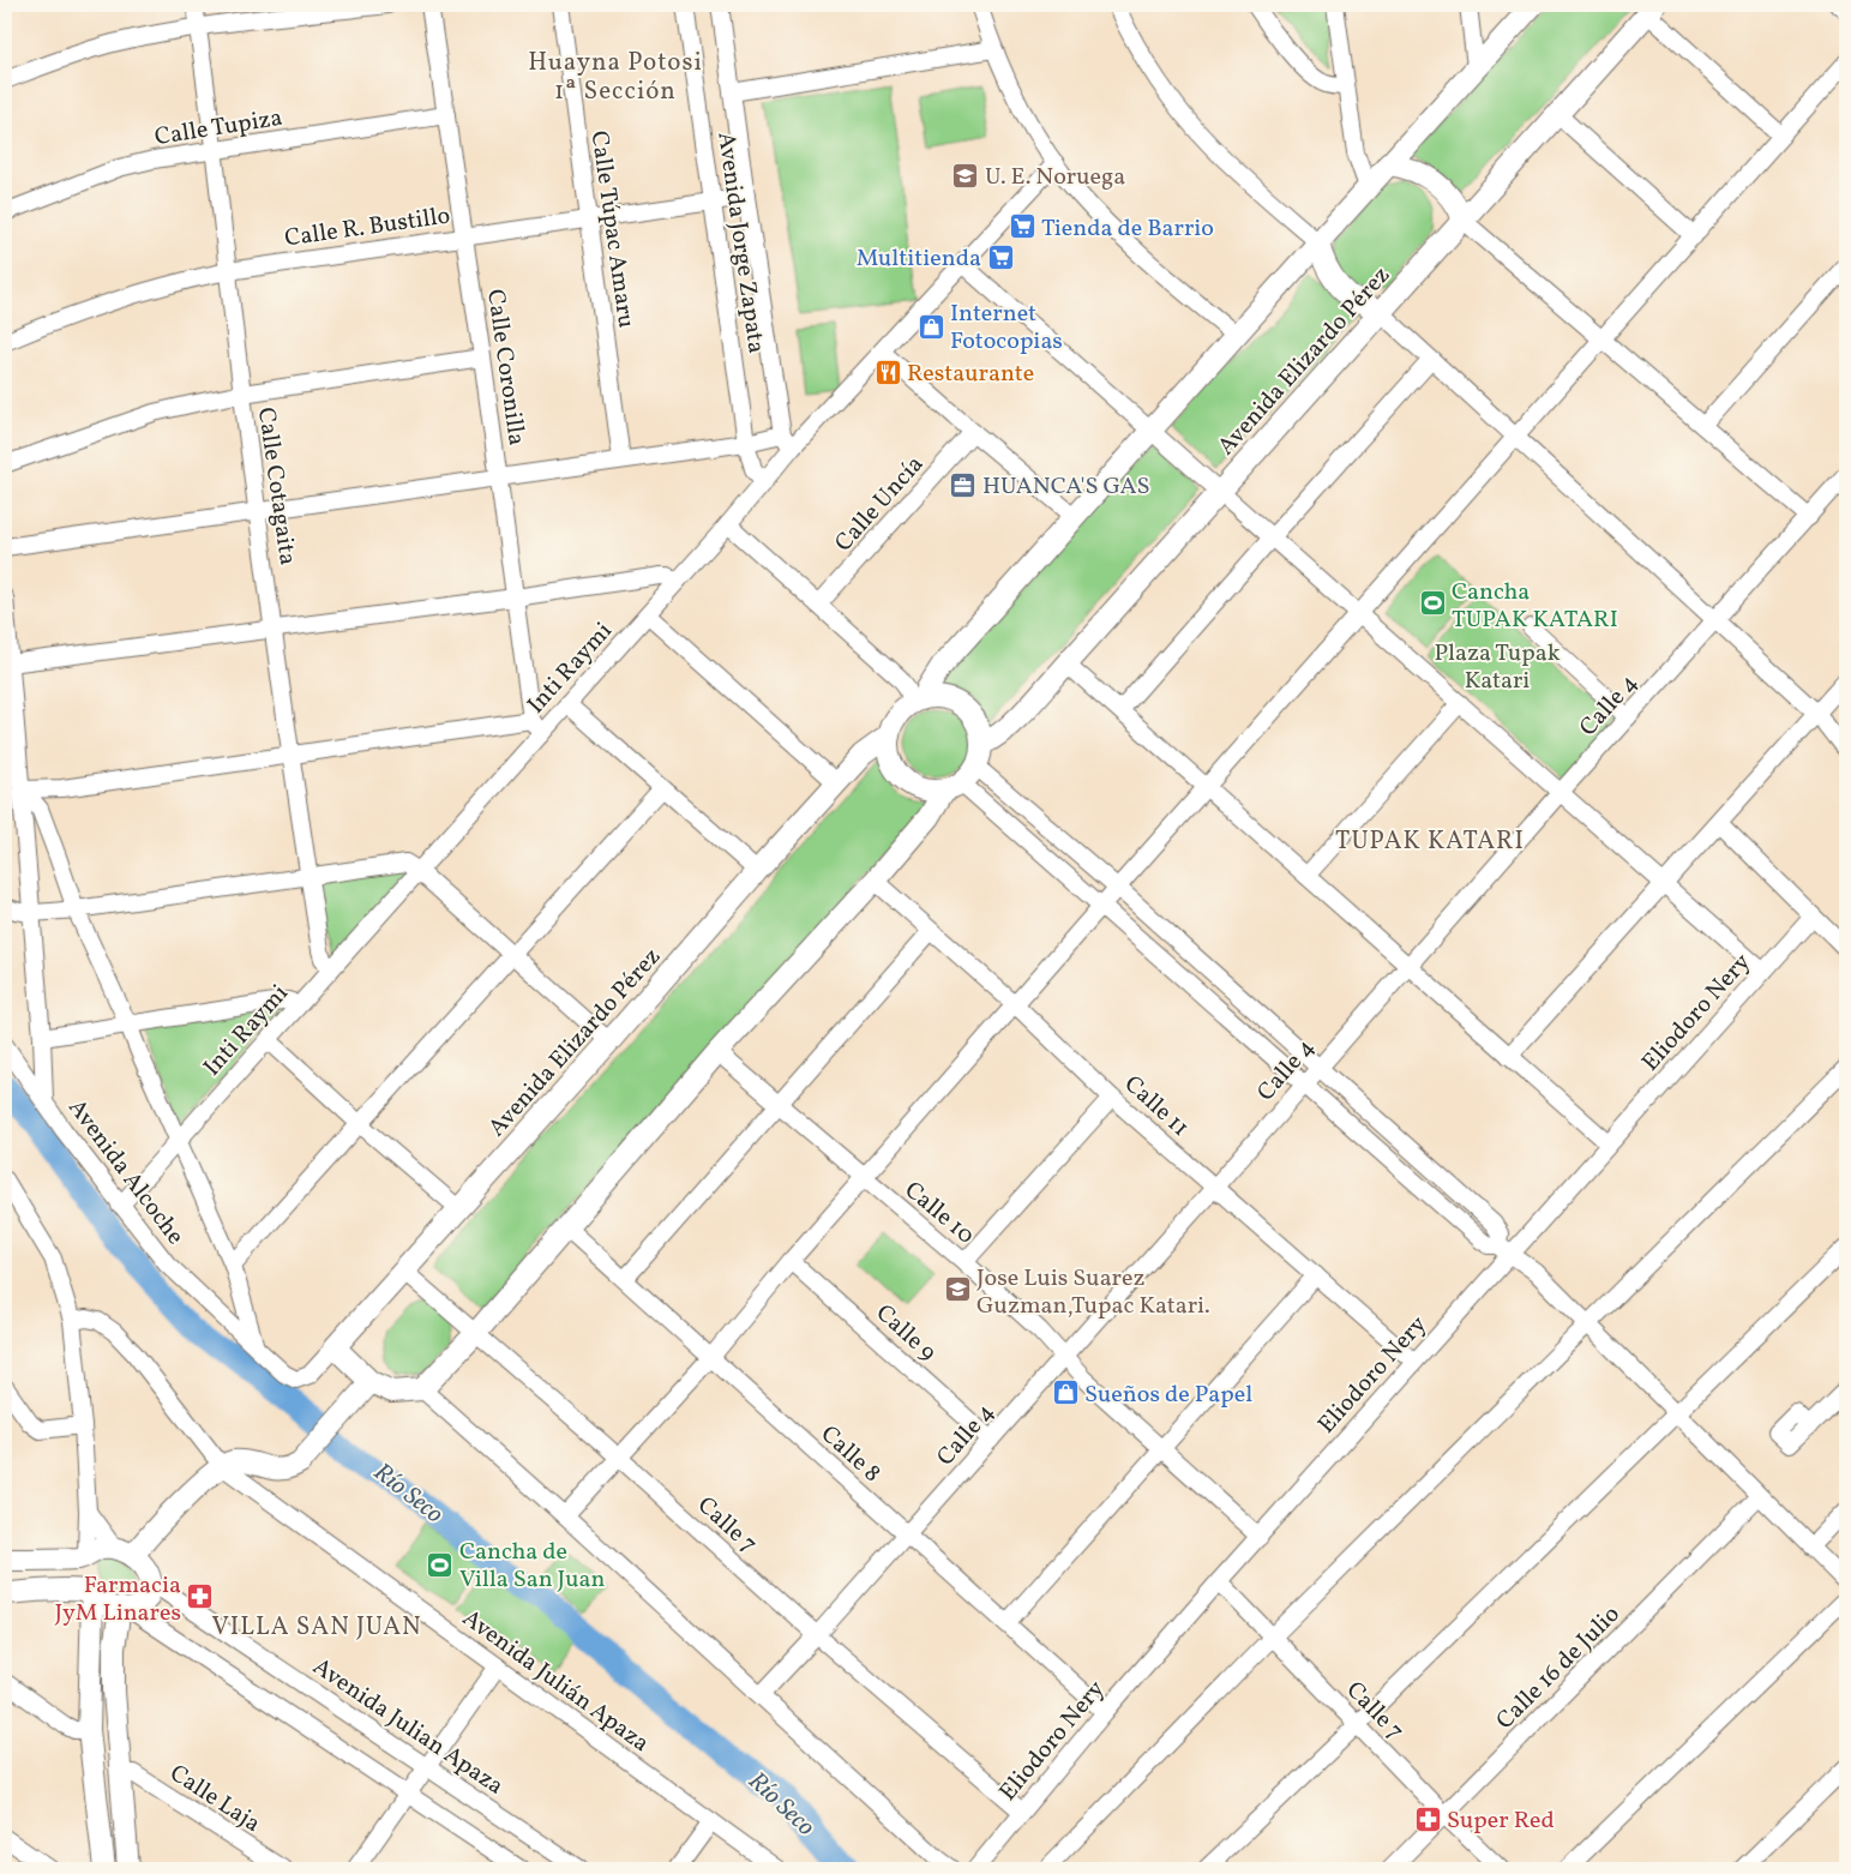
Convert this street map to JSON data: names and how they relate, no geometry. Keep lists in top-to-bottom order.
{
  "streets": {
    "main road": ["Avenida Elizardo Pérez"],
    "street": [
      "Calle Tupiza",
      "Calle R. Bustillo",
      "Calle Túpac Amaru",
      "Avenida Jorge Zapata",
      "Calle Coronilla",
      "Calle Cotagaita",
      "Calle Uncía",
      "Inti Raymi",
      "Calle 4",
      "Eliodoro Nery",
      "Calle 11",
      "Avenida Alcoche",
      "Calle 10",
      "Calle 9",
      "Calle 8",
      "Calle 7",
      "Calle 16 de Julio",
      "Avenida Julián Apaza",
      "Avenida Julian Apaza",
      "Calle Laja"
    ]
  },
  "crossings": [
    ["Calle Tupiza", "Calle Coronilla"],
    ["Calle Tupiza", "Calle Cotagaita"],
    ["Calle R. Bustillo", "Calle Túpac Amaru"],
    ["Calle R. Bustillo", "Avenida Jorge Zapata"],
    ["Calle R. Bustillo", "Calle Coronilla"],
    ["Calle R. Bustillo", "Calle Cotagaita"],
    ["Avenida Jorge Zapata", "Inti Raymi"],
    ["Avenida Elizardo Pérez", "Avenida Alcoche"],
    ["Avenida Elizardo Pérez", "Calle 7"],
    ["Calle Coronilla", "Inti Raymi"],
    ["Calle Cotagaita", "Inti Raymi"],
    ["Inti Raymi", "Avenida Alcoche"],
    ["Calle 4", "Calle 11"],
    ["Calle 4", "Calle 10"],
    ["Calle 4", "Calle 9"],
    ["Calle 4", "Calle 8"],
    ["Calle 4", "Calle 7"],
    ["Eliodoro Nery", "Calle 11"],
    ["Eliodoro Nery", "Calle 10"],
    ["Eliodoro Nery", "Calle 8"],
    ["Eliodoro Nery", "Calle 7"],
    ["Calle 7", "Calle 16 de Julio"]
  ],
  "districts": ["Huayna Potosi 1ª Sección", "TUPAK KATARI", "VILLA SAN JUAN"],
  "water": ["Río Seco"],
  "parks": ["Plaza Tupak Katari"],
  "places": {
    "school or university": ["U. E. Noruega", "Jose Luis Suarez Guzman,Tupac Katari."],
    "supermarket": ["Tienda de Barrio", "Multitienda"],
    "shop": ["Internet Fotocopias", "Sueños de Papel"],
    "restaurant": ["Restaurante"],
    "office": ["HUANCA'S GAS"],
    "sports": ["Cancha TUPAK KATARI", "Cancha de Villa San Juan"],
    "pharmacy": ["Farmacia JyM Linares", "Super Red"]
  }
}
